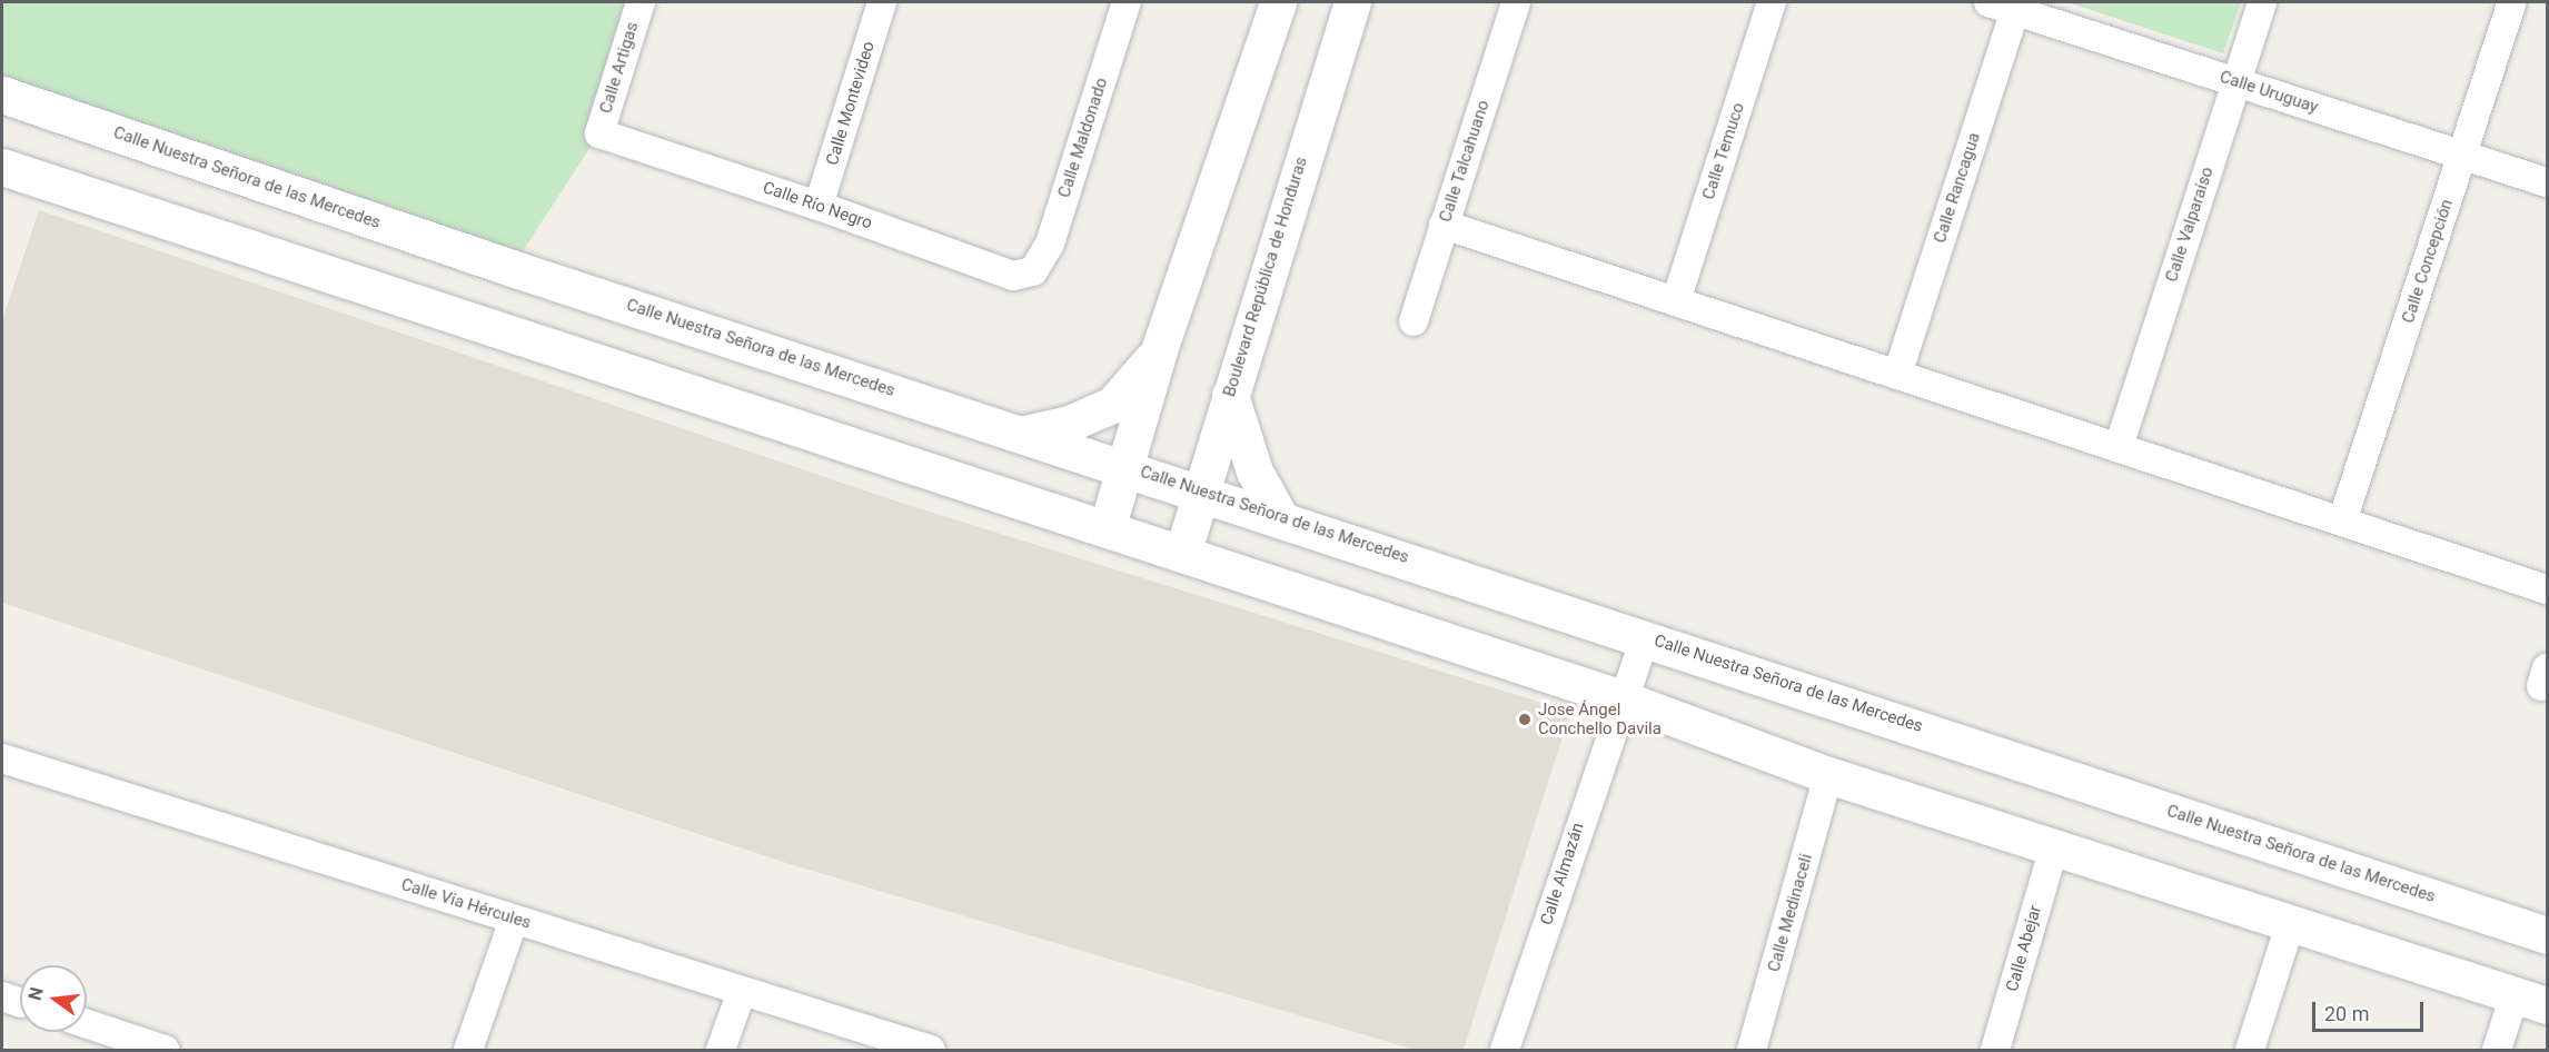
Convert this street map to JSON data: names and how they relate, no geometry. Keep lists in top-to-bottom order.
{
  "streets": {
    "street": [
      "Calle Artigas",
      "Calle Uruguay",
      "Calle Montevideo",
      "Calle Maldonado",
      "Calle Temuco",
      "Calle Talcahuano",
      "Calle Nuestra Señora de las Mercedes",
      "Calle Rancagua",
      "Calle Río Negro",
      "Calle Valparaíso",
      "Calle Concepción",
      "Boulevard República de Honduras",
      "Calle Almazán",
      "Calle Vía Hércules",
      "Calle Medinaceli",
      "Calle Abejar"
    ]
  },
  "crossings": [
    ["Calle Artigas", "Calle Río Negro"],
    ["Calle Uruguay", "Calle Rancagua"],
    ["Calle Uruguay", "Calle Valparaíso"],
    ["Calle Uruguay", "Calle Concepción"],
    ["Calle Montevideo", "Calle Río Negro"],
    ["Calle Maldonado", "Calle Río Negro"],
    ["Calle Nuestra Señora de las Mercedes", "Boulevard República de Honduras"],
    ["Calle Nuestra Señora de las Mercedes", "Calle Almazán"]
  ],
  "places": ["Jose Ángel Conchello Davila"],
  "scale_bar": "20 m",
  "north": "left"
}
